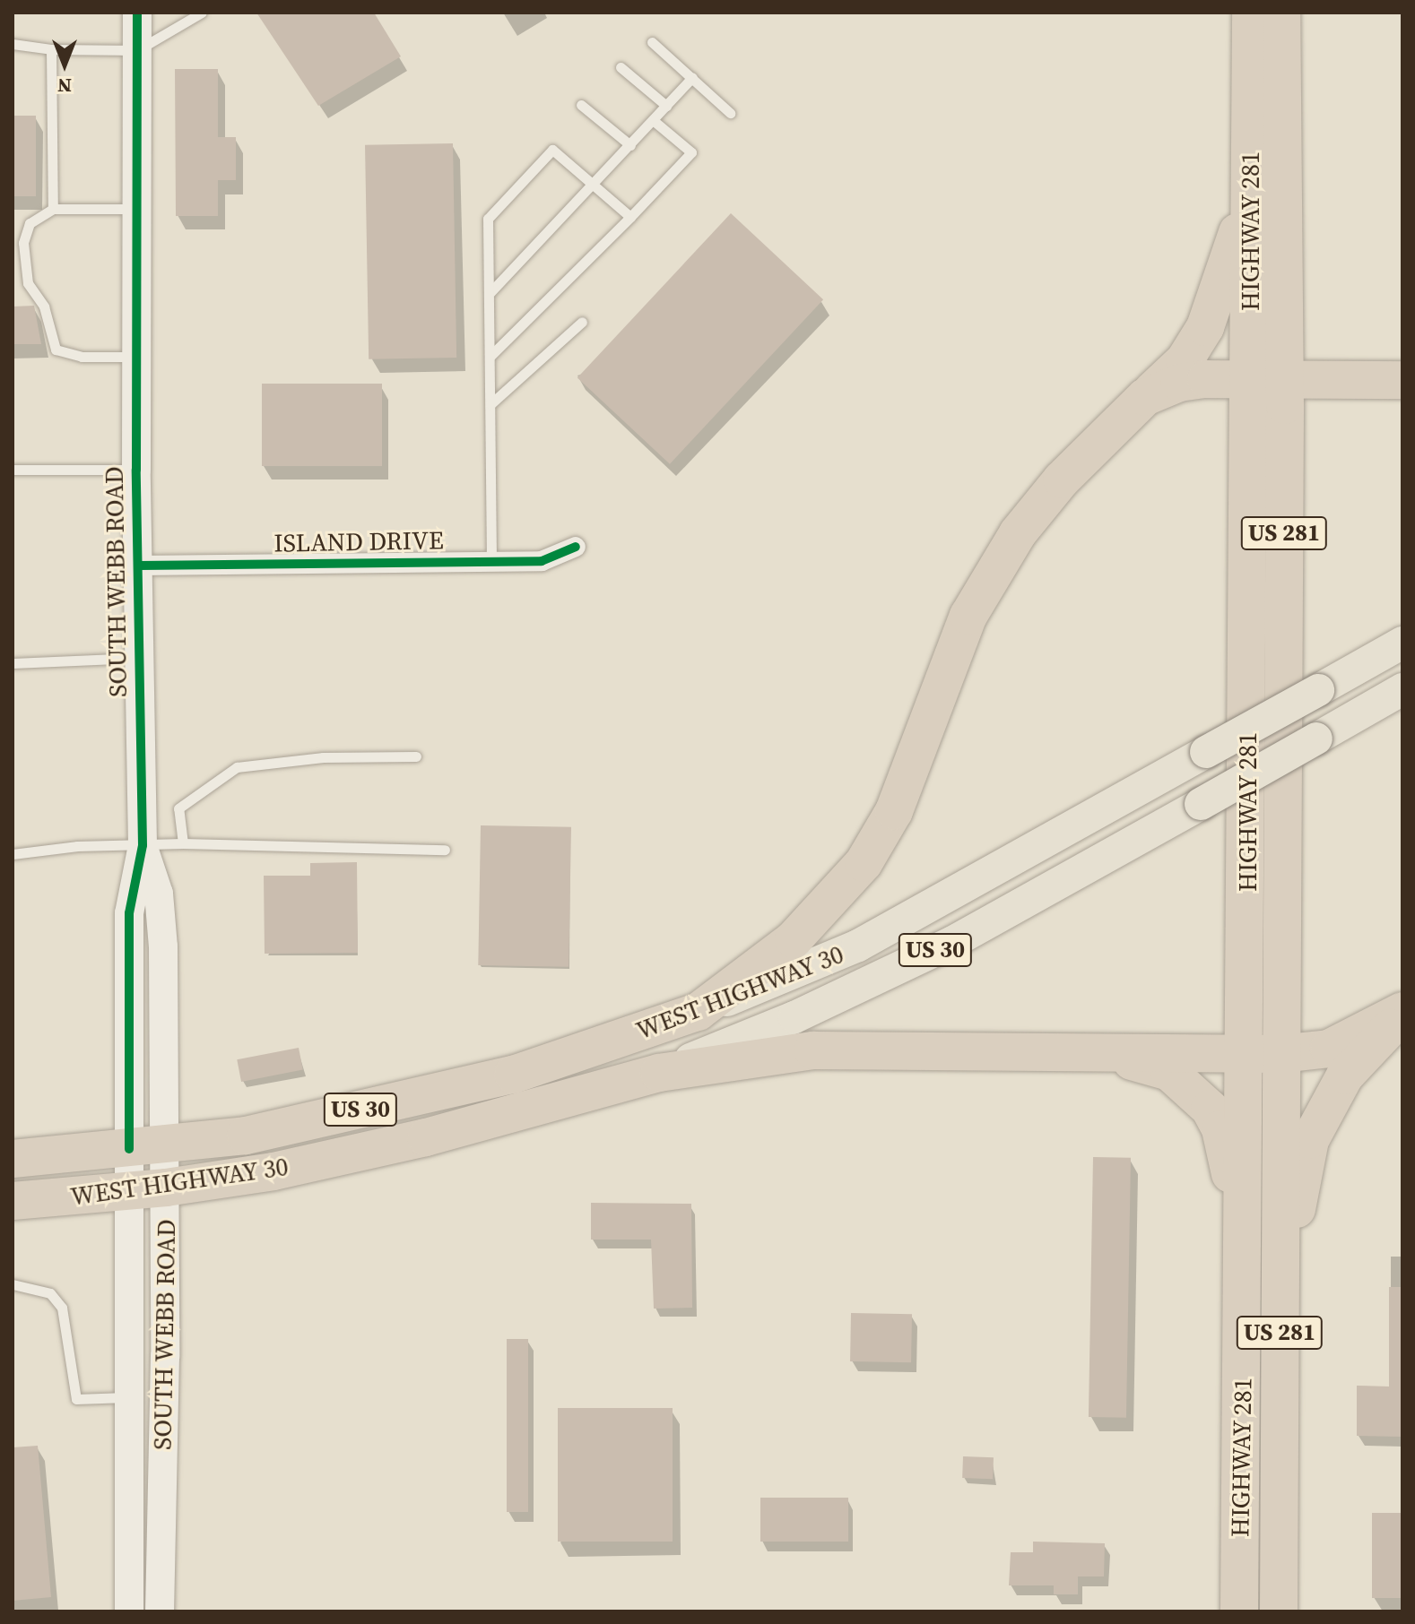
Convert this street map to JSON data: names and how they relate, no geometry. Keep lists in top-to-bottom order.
{
  "streets": {
    "highway": [
      "HIGHWAY 281",
      "US 281",
      "US 30",
      "WEST HIGHWAY 30"
    ],
    "street": ["ISLAND DRIVE", "SOUTH WEBB ROAD"]
  },
  "crossings": [
    ["ISLAND DRIVE", "SOUTH WEBB ROAD"],
    ["SOUTH WEBB ROAD", "WEST HIGHWAY 30"]
  ],
  "north": "bottom"
}
